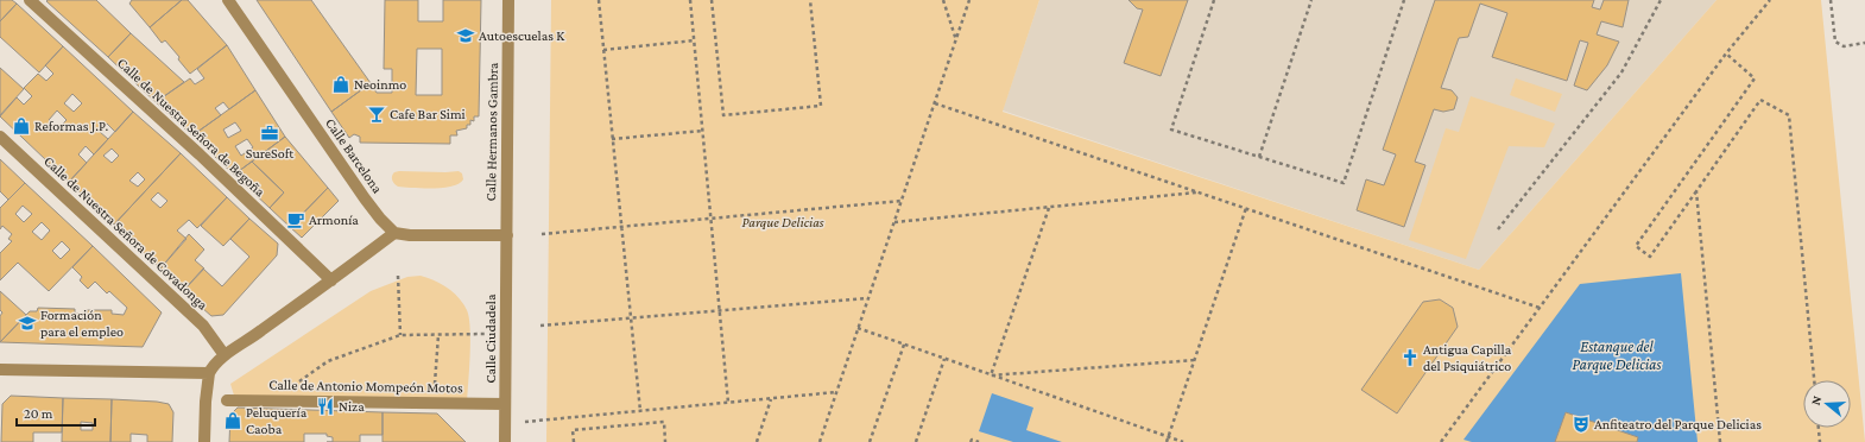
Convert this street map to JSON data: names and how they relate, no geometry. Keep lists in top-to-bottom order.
{
  "streets": {
    "street": [
      "Calle de Nuestra Señora de Begoña",
      "Calle Hermanos Gambra",
      "Calle Barcelona",
      "Calle de Nuestra Señora de Covadonga",
      "Calle Ciudadela",
      "Calle de Antonio Mompeón Motos"
    ]
  },
  "crossings": [
    ["Calle Hermanos Gambra", "Calle Ciudadela"],
    ["Calle Ciudadela", "Calle de Antonio Mompeón Motos"]
  ],
  "water": ["Estanque del Parque Delicias"],
  "parks": ["Parque Delicias"],
  "places": {
    "school or university": ["Autoescuelas K", "Formación para el empleo"],
    "shop": ["Neoinmo", "Reformas J.P.", "Peluquería Caoba"],
    "bar": ["Cafe Bar Simi"],
    "office": ["SureSoft"],
    "cafe": ["Armonía"],
    "church": ["Antigua Capilla del Psiquiátrico"],
    "restaurant": ["Niza"],
    "theatre": ["Anfiteatro del Parque Delicias"]
  },
  "scale_bar": "20 m",
  "north": "left"
}
